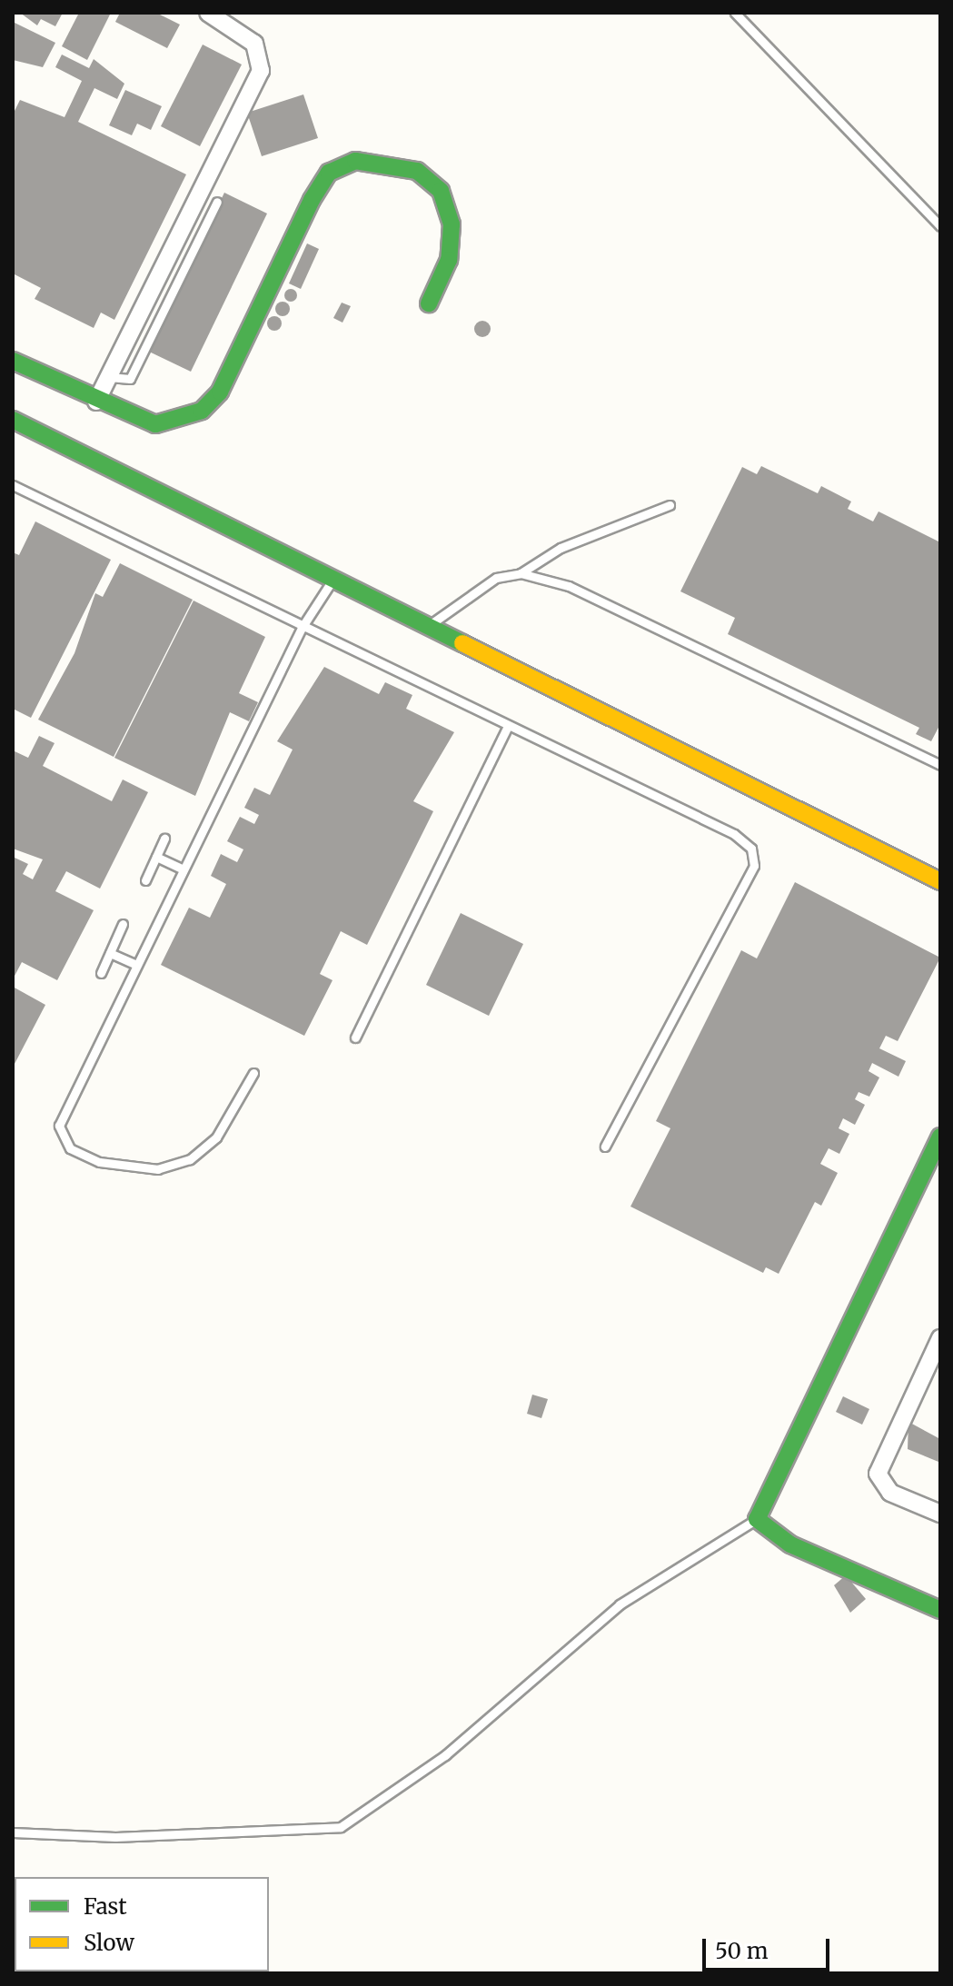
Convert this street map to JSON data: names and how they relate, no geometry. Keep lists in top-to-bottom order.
{
  "legend": ["Fast", "Slow"],
  "scale_bar": "50 m"
}
